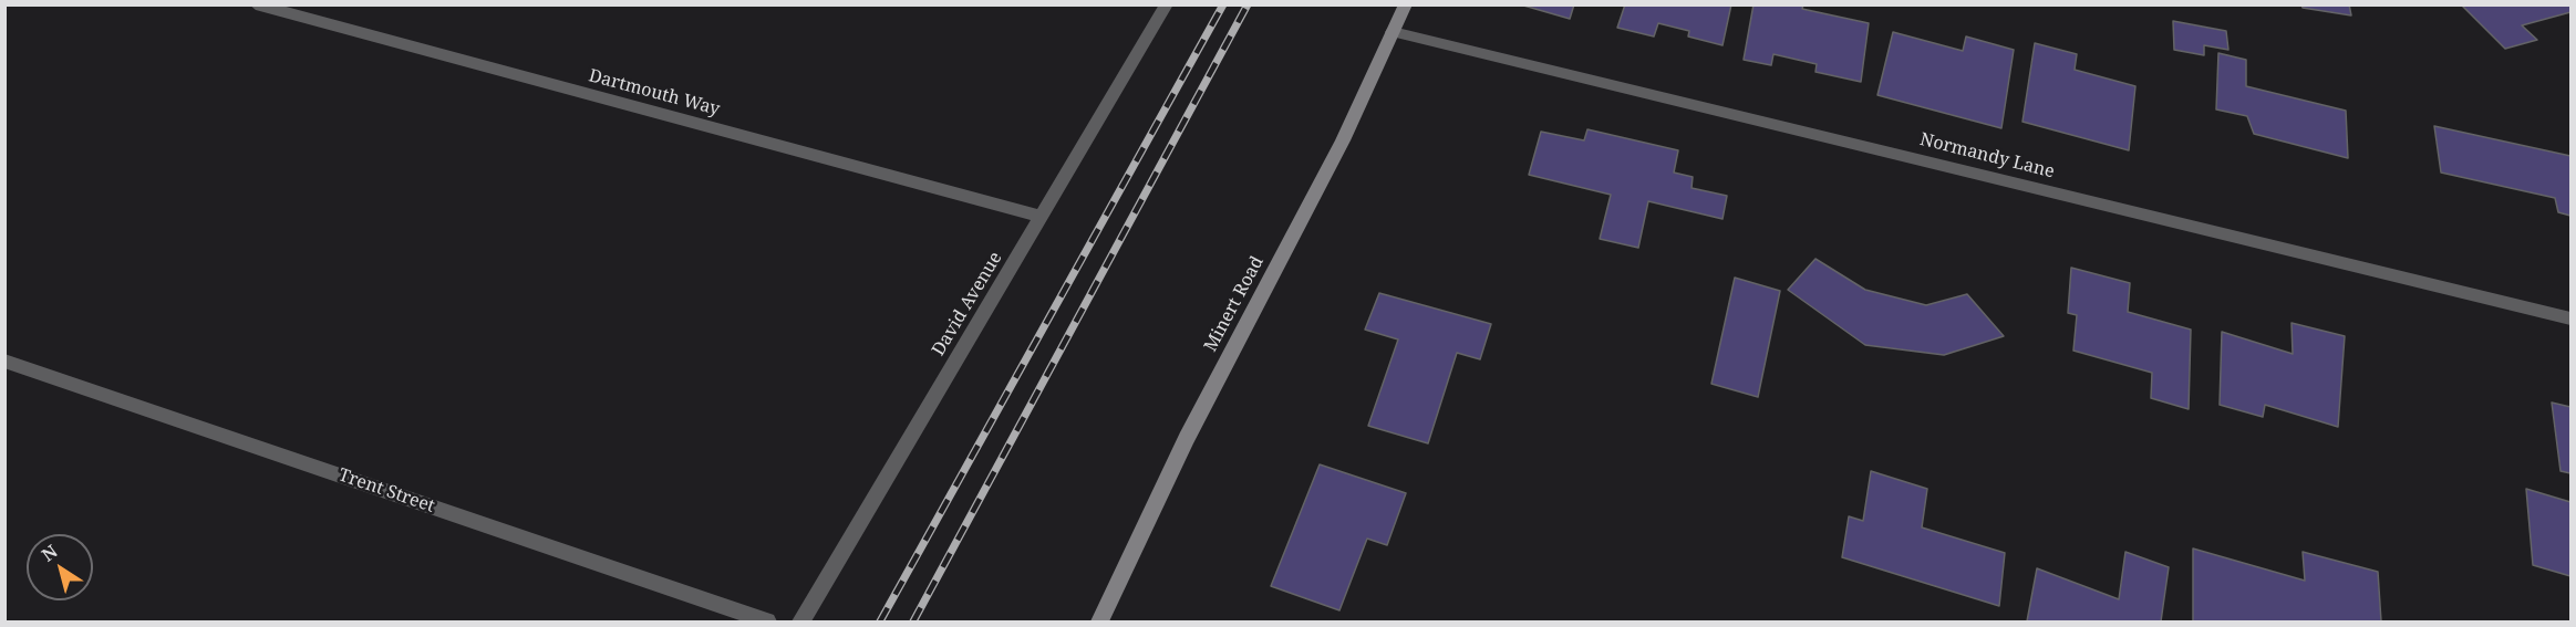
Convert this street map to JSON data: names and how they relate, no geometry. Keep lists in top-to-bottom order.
{
  "streets": {
    "street": [
      "Dartmouth Way",
      "Normandy Lane",
      "David Avenue",
      "Minert Road",
      "Trent Street"
    ]
  },
  "crossings": [
    ["Dartmouth Way", "David Avenue"],
    ["Normandy Lane", "Minert Road"]
  ],
  "north": "top left"
}
